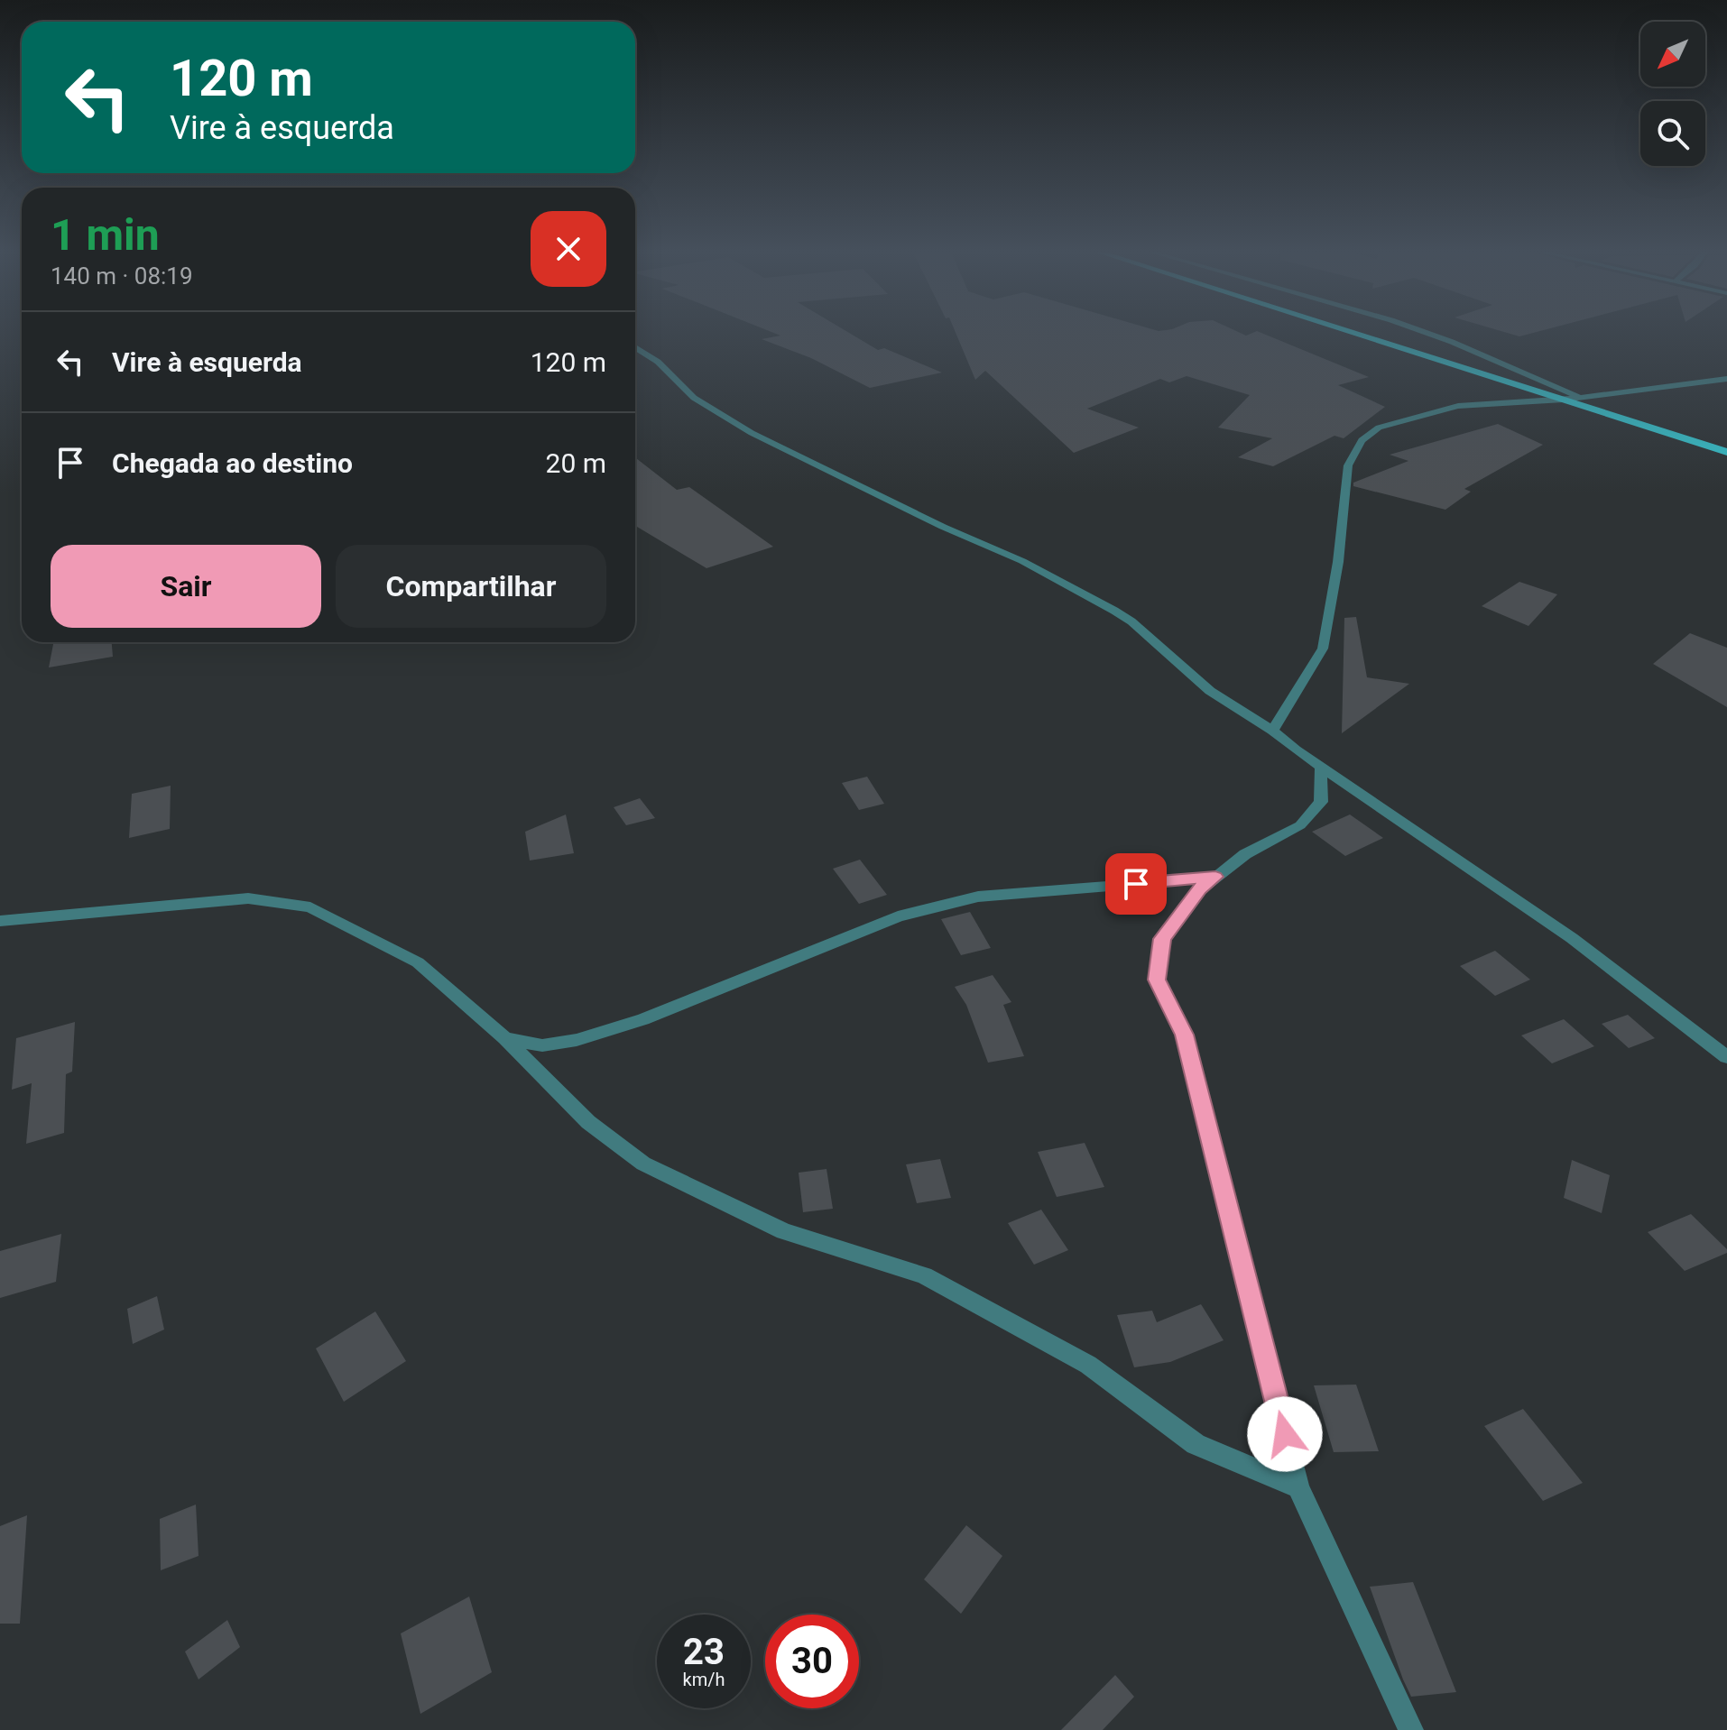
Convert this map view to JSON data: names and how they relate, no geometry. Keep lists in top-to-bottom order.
{
  "north": "bottom left",
  "page": {
    "turn": ["120 m", "Vire à esquerda"],
    "heading": ["1 min", "140 m · 08:19"],
    "list": [
      {
        "name": "Vire à esquerda",
        "value": "120 m"
      },
      {
        "name": "Chegada ao destino",
        "value": "20 m"
      }
    ],
    "buttons": ["Sair", "Compartilhar"],
    "speed": "23 km/h",
    "limit": "30"
  }
}
